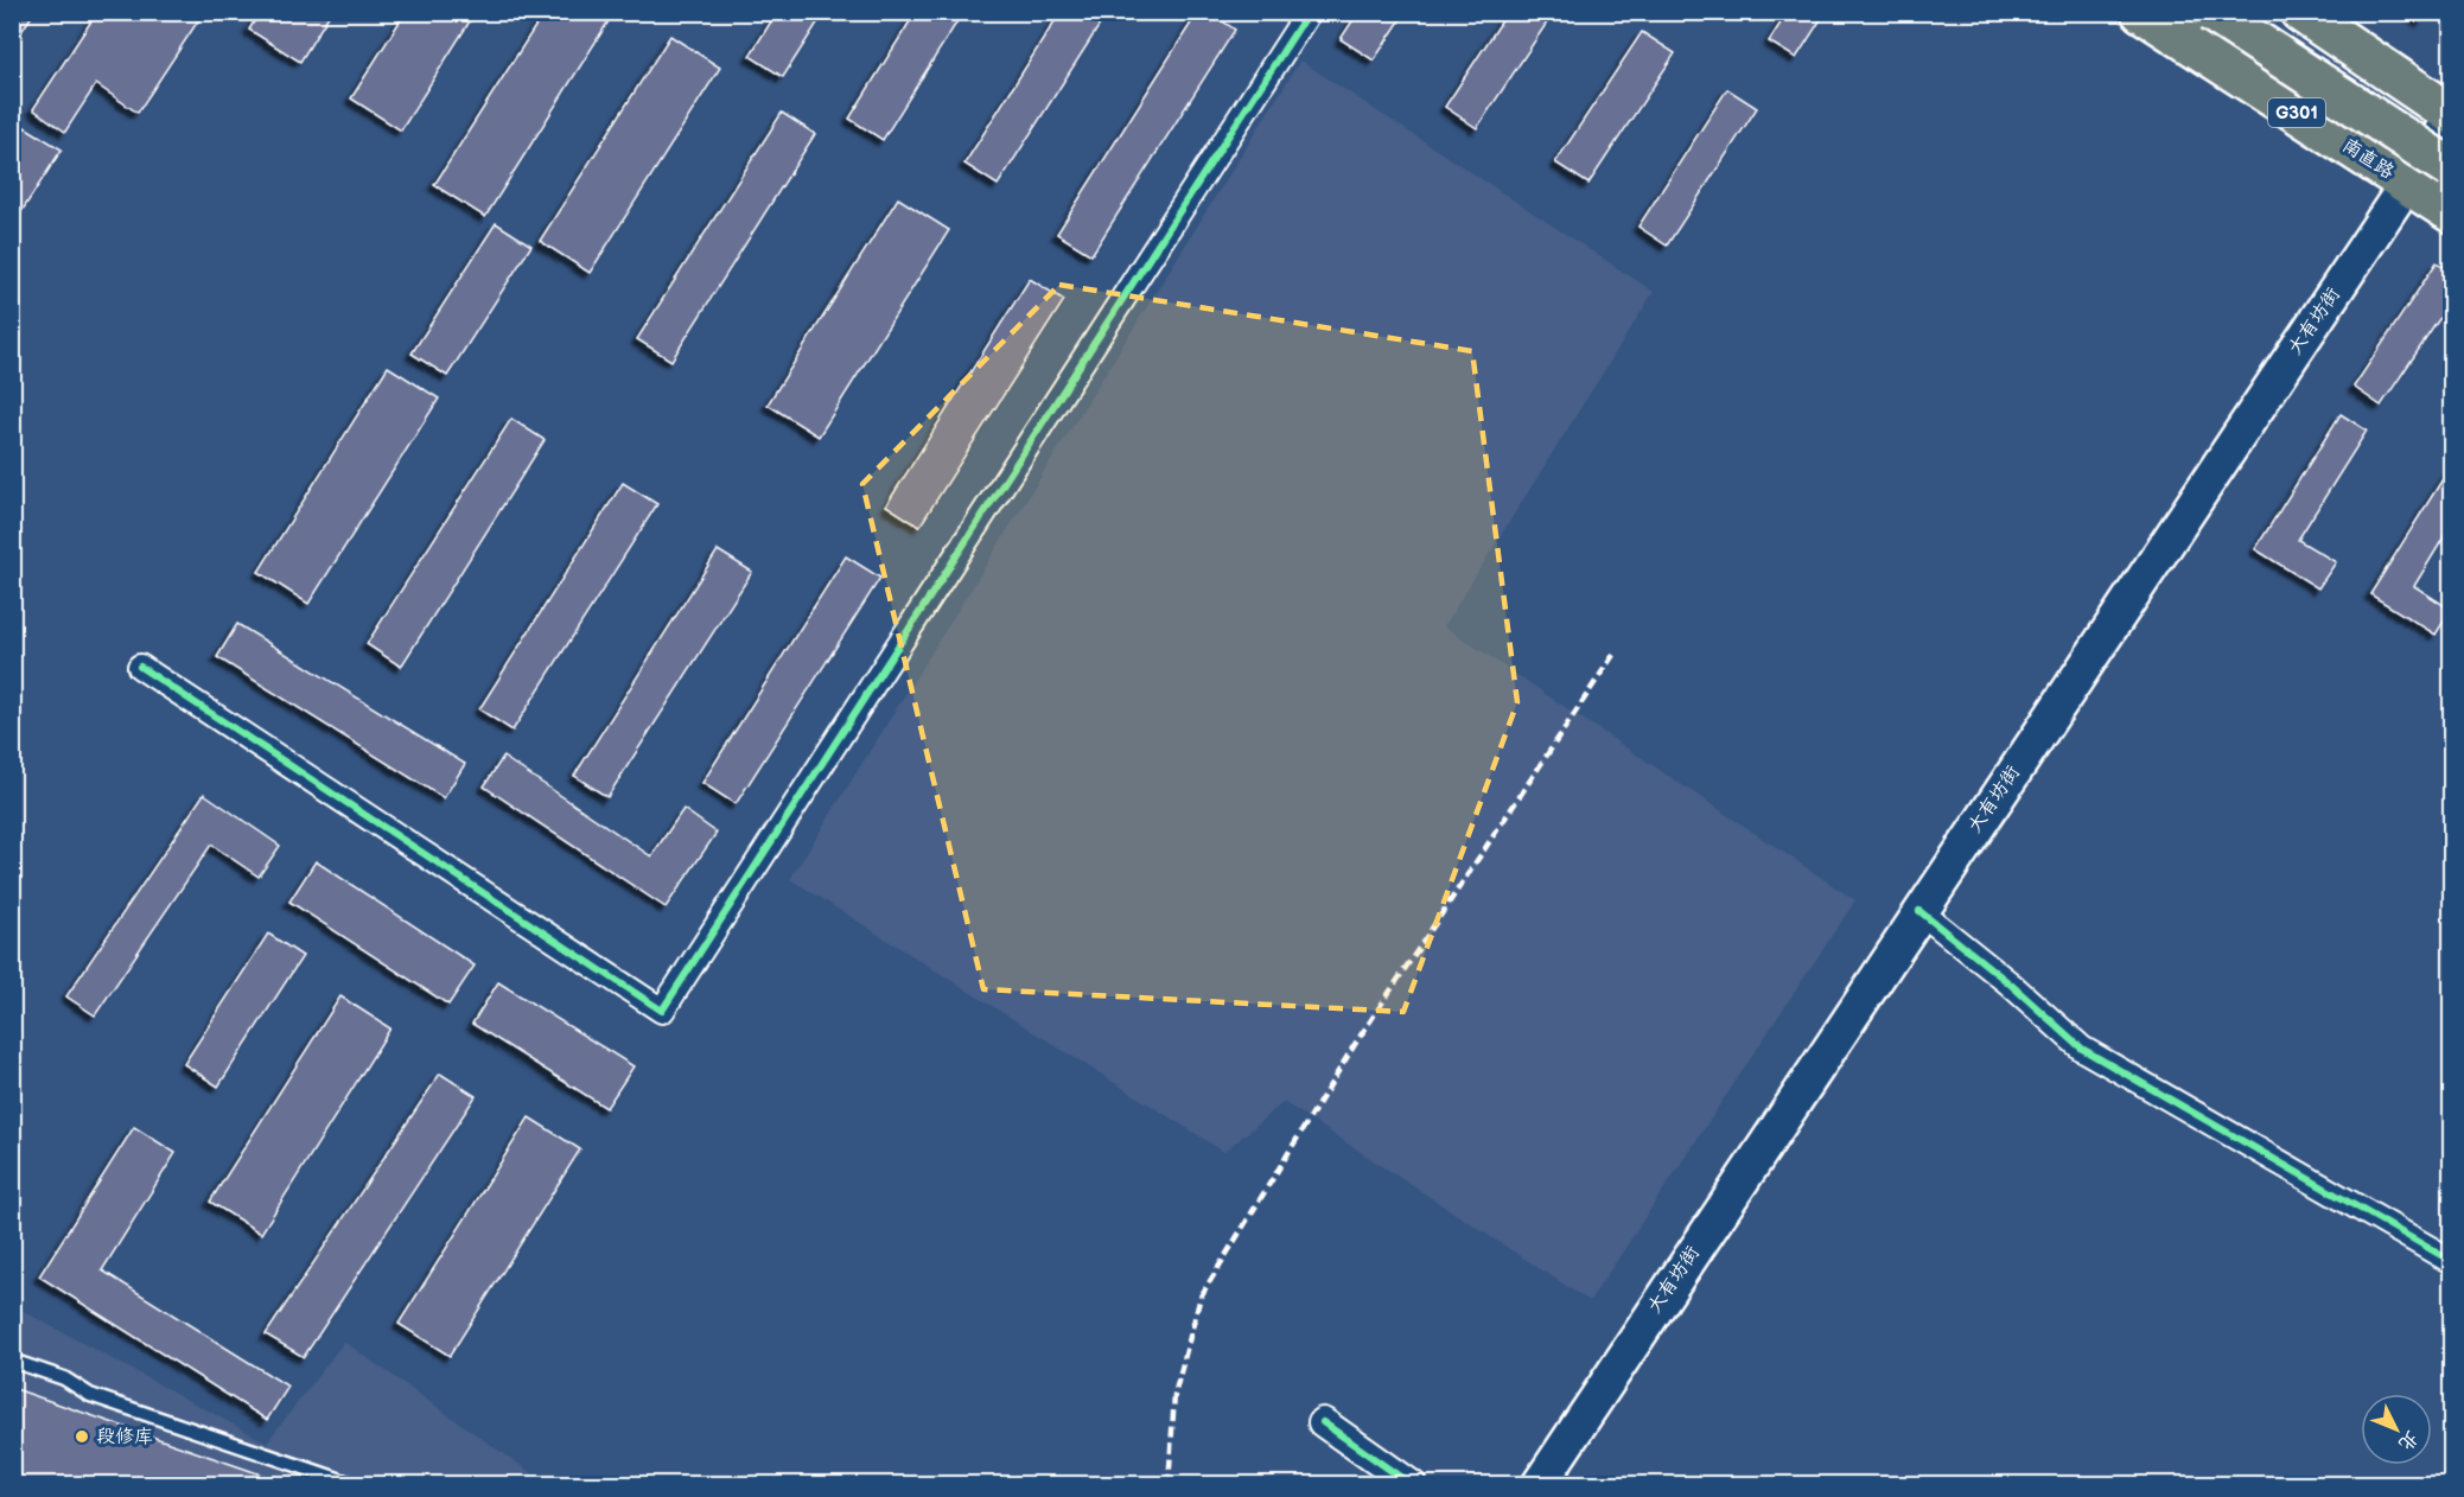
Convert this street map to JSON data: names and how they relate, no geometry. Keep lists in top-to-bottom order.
{
  "streets": {
    "highway": ["G301", "南直路"],
    "main road": ["大有坊街"]
  },
  "crossings": [
    ["南直路", "大有坊街"]
  ],
  "places": ["段修库"],
  "north": "bottom right"
}
